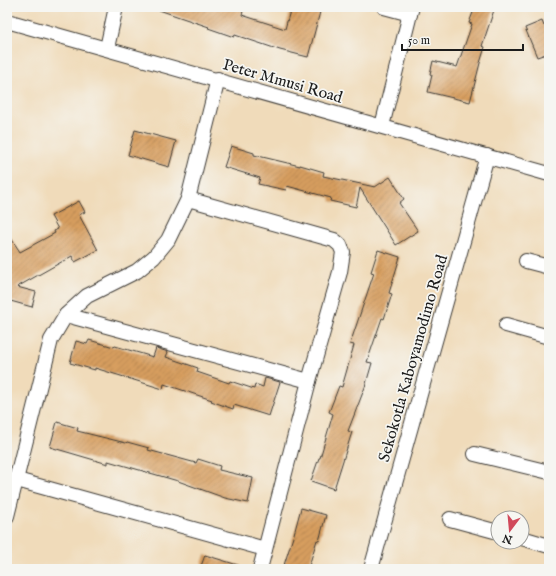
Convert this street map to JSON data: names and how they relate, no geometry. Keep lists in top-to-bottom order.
{
  "streets": {
    "street": ["Peter Mmusi Road", "Sekokotla Kaboyamodimo Road"]
  },
  "crossings": [
    ["Peter Mmusi Road", "Sekokotla Kaboyamodimo Road"]
  ],
  "scale_bar": "50 m",
  "north": "bottom"
}
